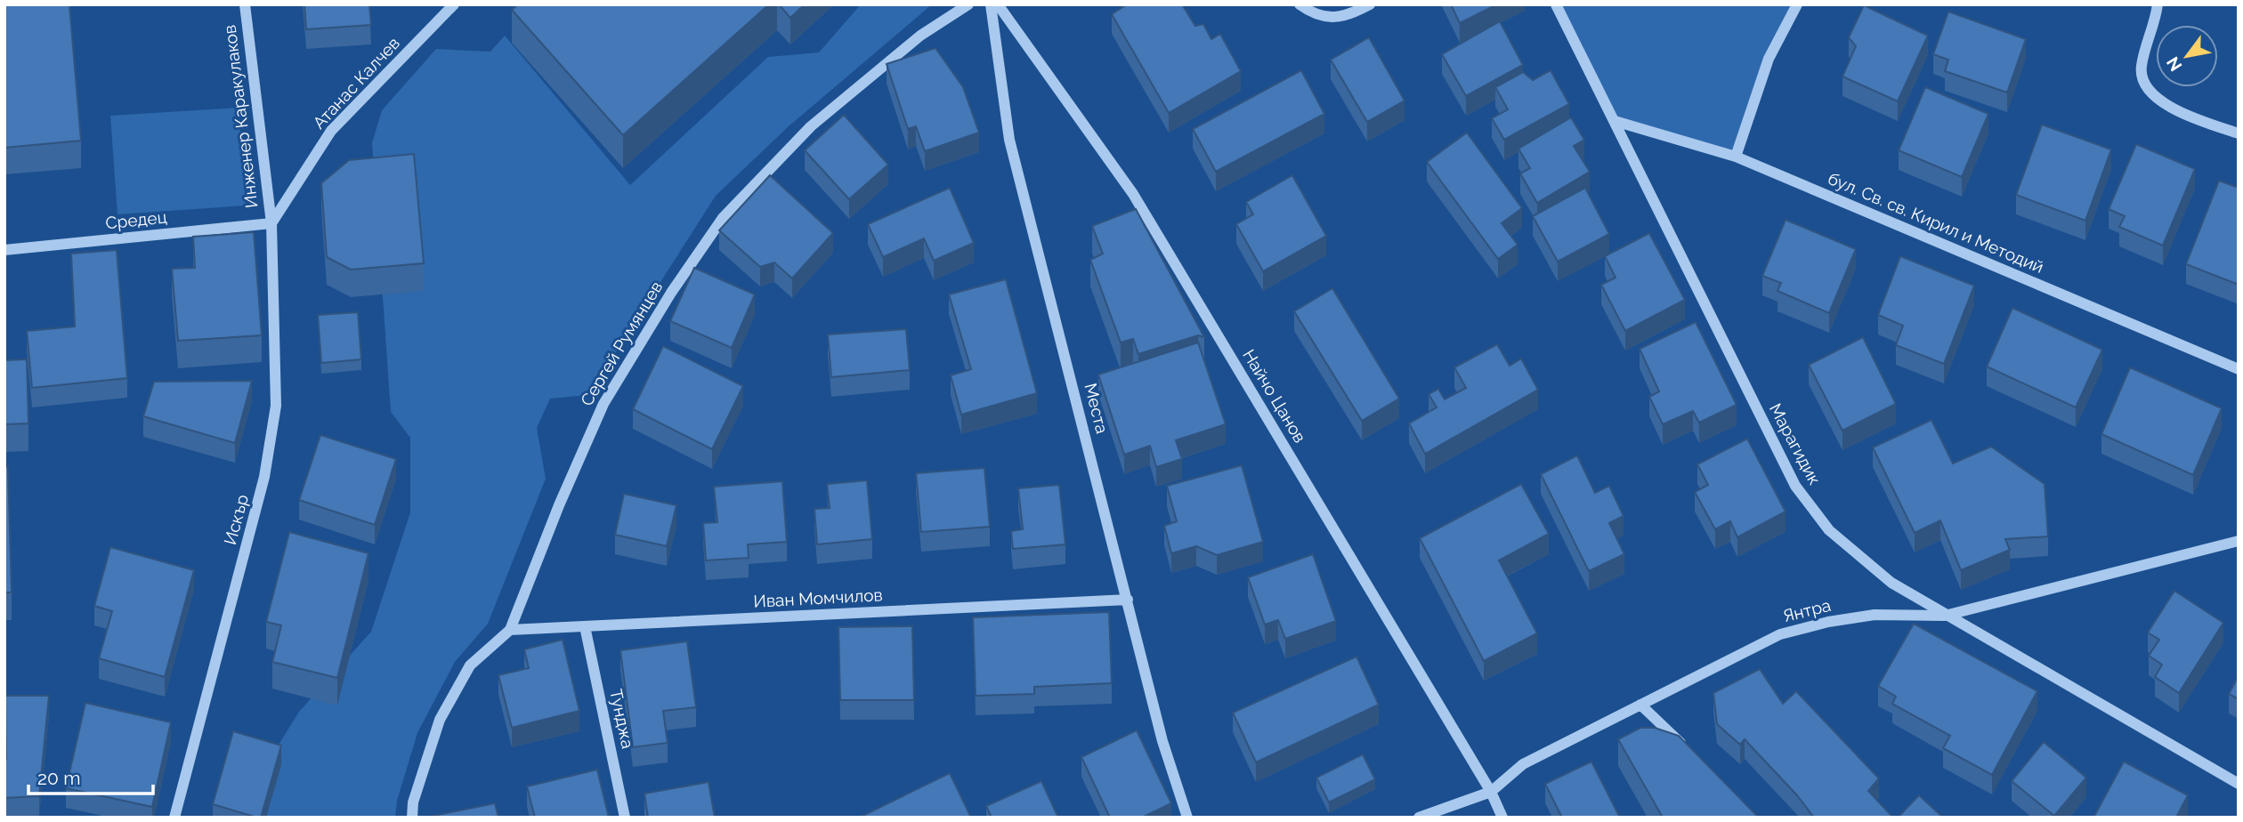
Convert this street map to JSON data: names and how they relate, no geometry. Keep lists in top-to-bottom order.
{
  "streets": {
    "street": [
      "Атанас Калчев",
      "Инженер Каракулаков",
      "Средец",
      "бул. Св. св. Кирил и Методий",
      "Сергей Румянцев",
      "Найчо Цанов",
      "Места",
      "Марагидик",
      "Искър",
      "Иван Момчилов",
      "Янтра",
      "Тунджа"
    ]
  },
  "crossings": [
    ["Атанас Калчев", "Инженер Каракулаков"],
    ["Атанас Калчев", "Средец"],
    ["Атанас Калчев", "Искър"],
    ["Инженер Каракулаков", "Средец"],
    ["Инженер Каракулаков", "Искър"],
    ["Средец", "Искър"],
    ["бул. Св. св. Кирил и Методий", "Марагидик"],
    ["Сергей Румянцев", "Иван Момчилов"],
    ["Найчо Цанов", "Янтра"],
    ["Места", "Иван Момчилов"],
    ["Марагидик", "Янтра"],
    ["Иван Момчилов", "Тунджа"]
  ],
  "scale_bar": "20 m",
  "north": "bottom left"
}
